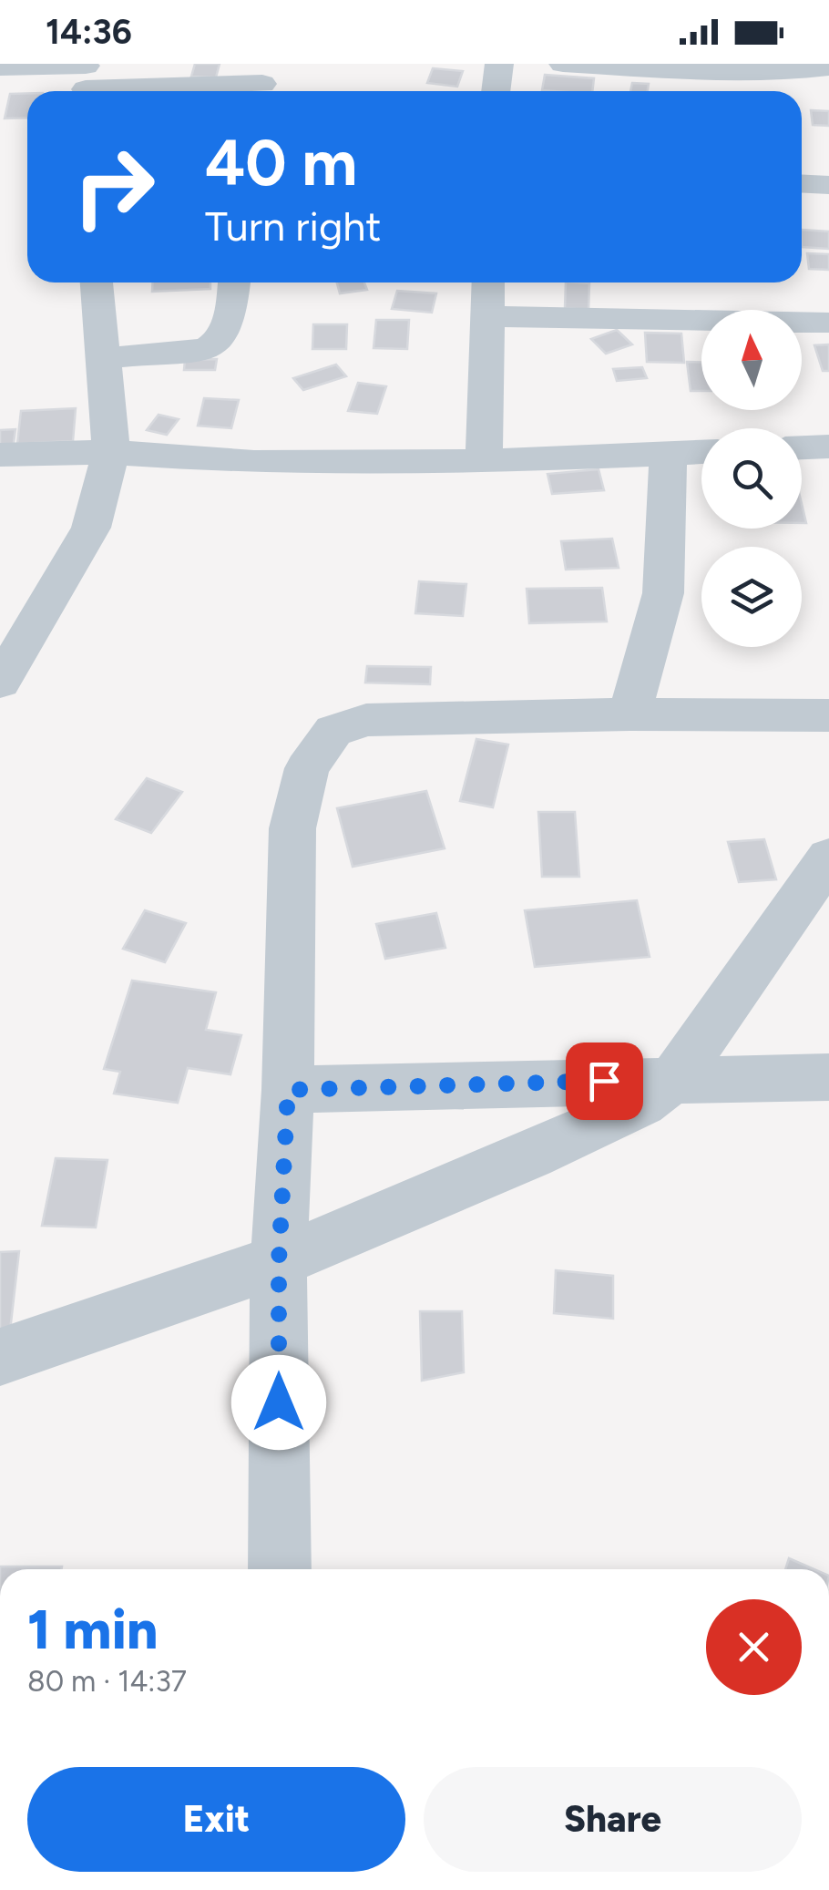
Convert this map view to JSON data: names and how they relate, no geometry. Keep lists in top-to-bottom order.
{
  "north": "top",
  "page": {
    "status": "14:36",
    "turn": ["40 m", "Turn right"],
    "heading": ["1 min", "80 m · 14:37"],
    "buttons": ["Exit", "Share"]
  }
}
